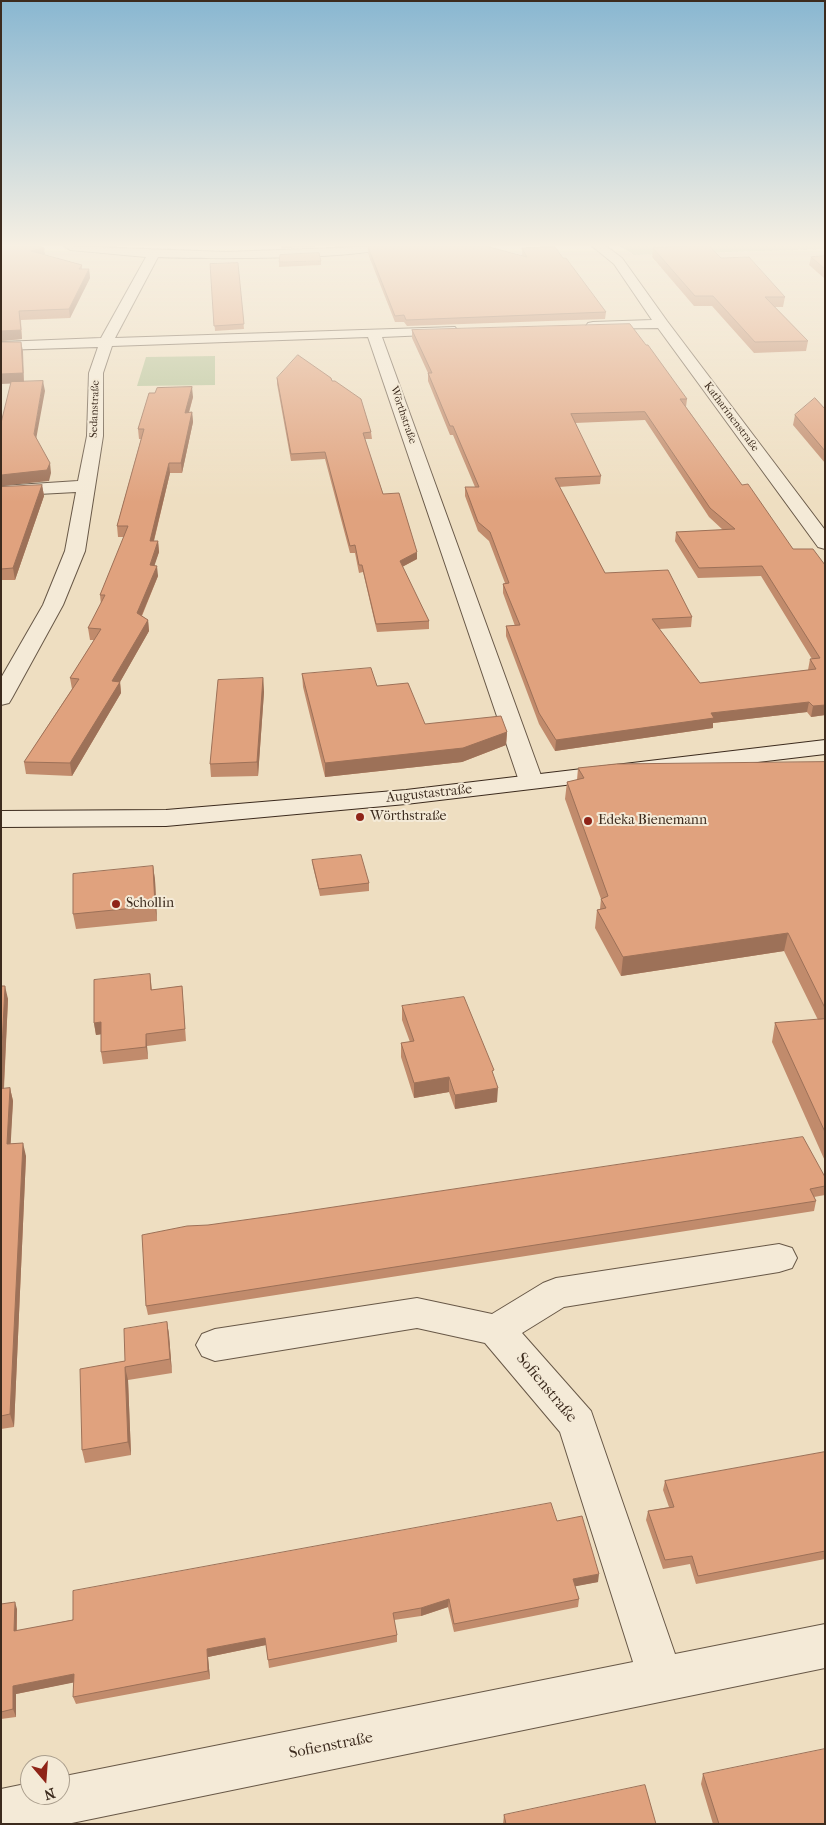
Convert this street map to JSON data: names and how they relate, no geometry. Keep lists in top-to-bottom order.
{
  "streets": {
    "street": [
      "Sedanstraße",
      "Wörthstraße",
      "Katharinenstraße",
      "Augustastraße",
      "Sofienstraße"
    ]
  },
  "crossings": [
    ["Wörthstraße", "Augustastraße"]
  ],
  "places": ["Wörthstraße", "Edeka Bienemann", "Schollin"],
  "north": "bottom"
}
